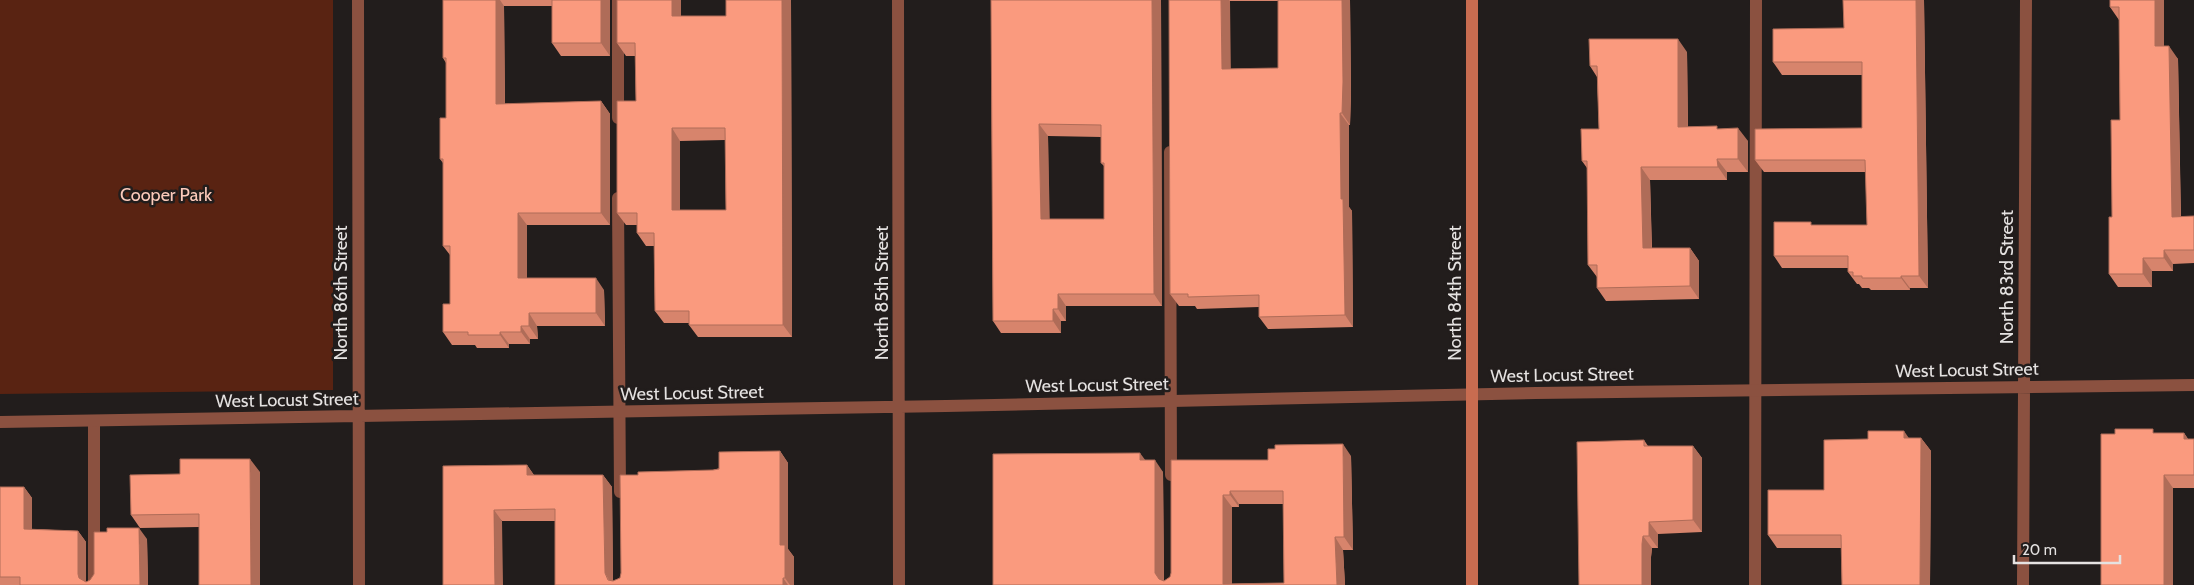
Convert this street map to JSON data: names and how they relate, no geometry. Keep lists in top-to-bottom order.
{
  "streets": {
    "street": [
      "North 83rd Street",
      "North 86th Street",
      "North 85th Street",
      "North 84th Street",
      "West Locust Street"
    ]
  },
  "crossings": [
    ["North 83rd Street", "West Locust Street"],
    ["North 86th Street", "West Locust Street"],
    ["North 85th Street", "West Locust Street"],
    ["North 84th Street", "West Locust Street"]
  ],
  "parks": ["Cooper Park"],
  "scale_bar": "20 m"
}
